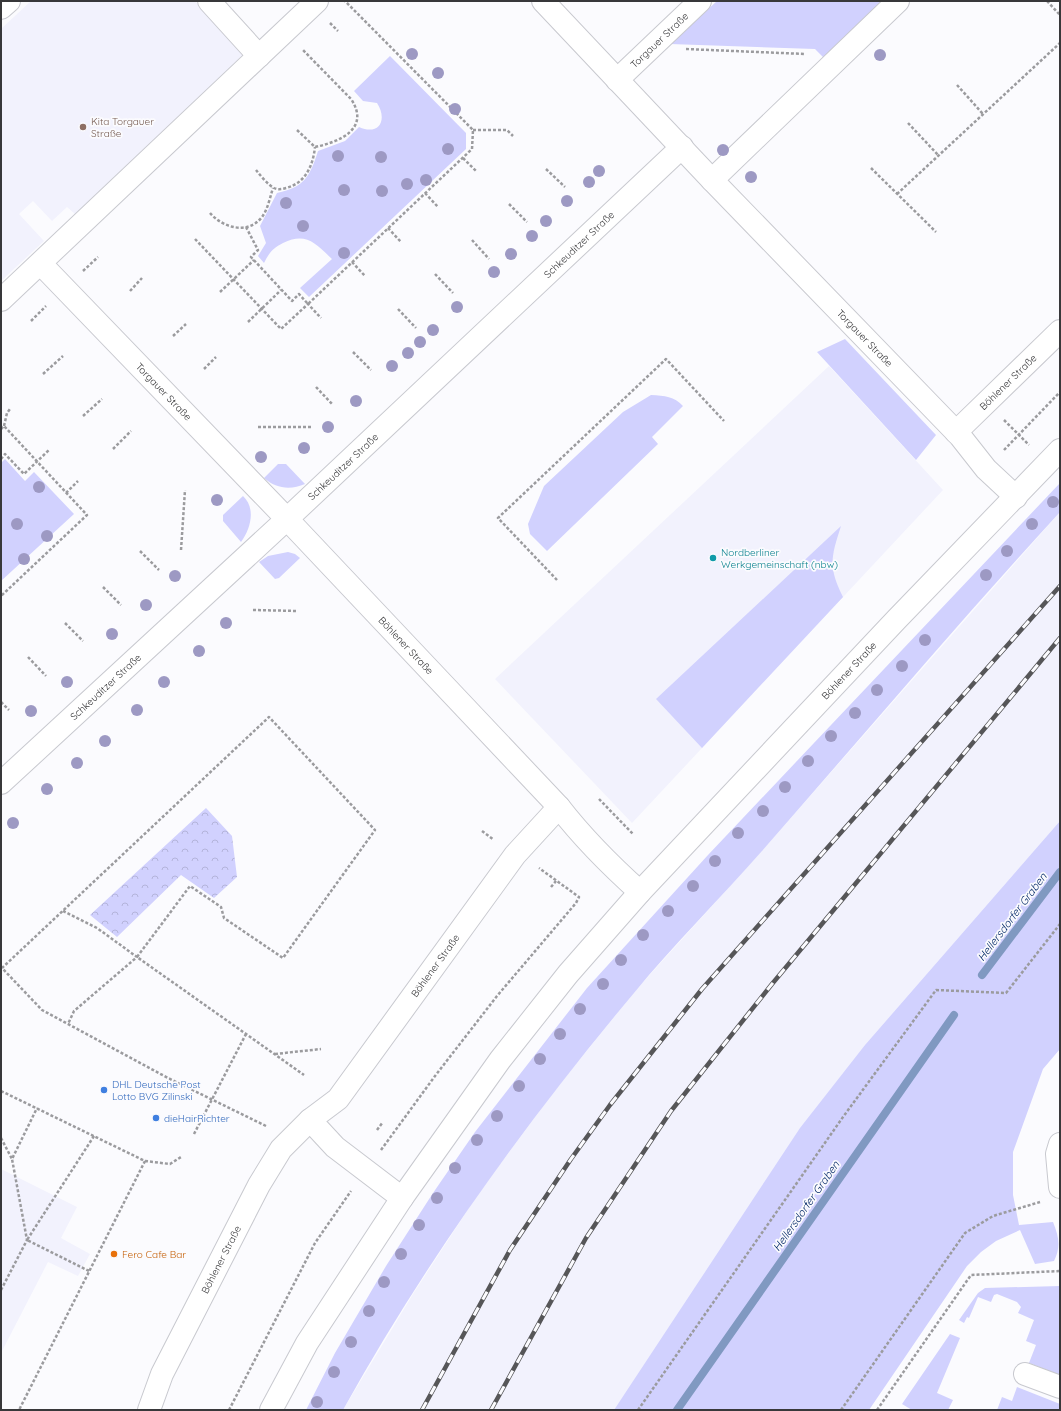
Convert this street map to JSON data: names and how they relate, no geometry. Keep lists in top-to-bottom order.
{
  "streets": {
    "street": ["Torgauer Straße", "Schkeuditzer Straße", "Böhlener Straße"]
  },
  "crossings": [
    ["Torgauer Straße", "Schkeuditzer Straße"],
    ["Torgauer Straße", "Böhlener Straße"],
    ["Schkeuditzer Straße", "Böhlener Straße"]
  ],
  "water": ["Hellersdorfer Graben"],
  "places": [
    "Kita Torgauer Straße",
    "Nordberliner Werkgemeinschaft (nbw)",
    "DHL Deutsche Post Lotto BVG Zilinski",
    "dieHairRichter",
    "Fero Cafe Bar"
  ]
}
